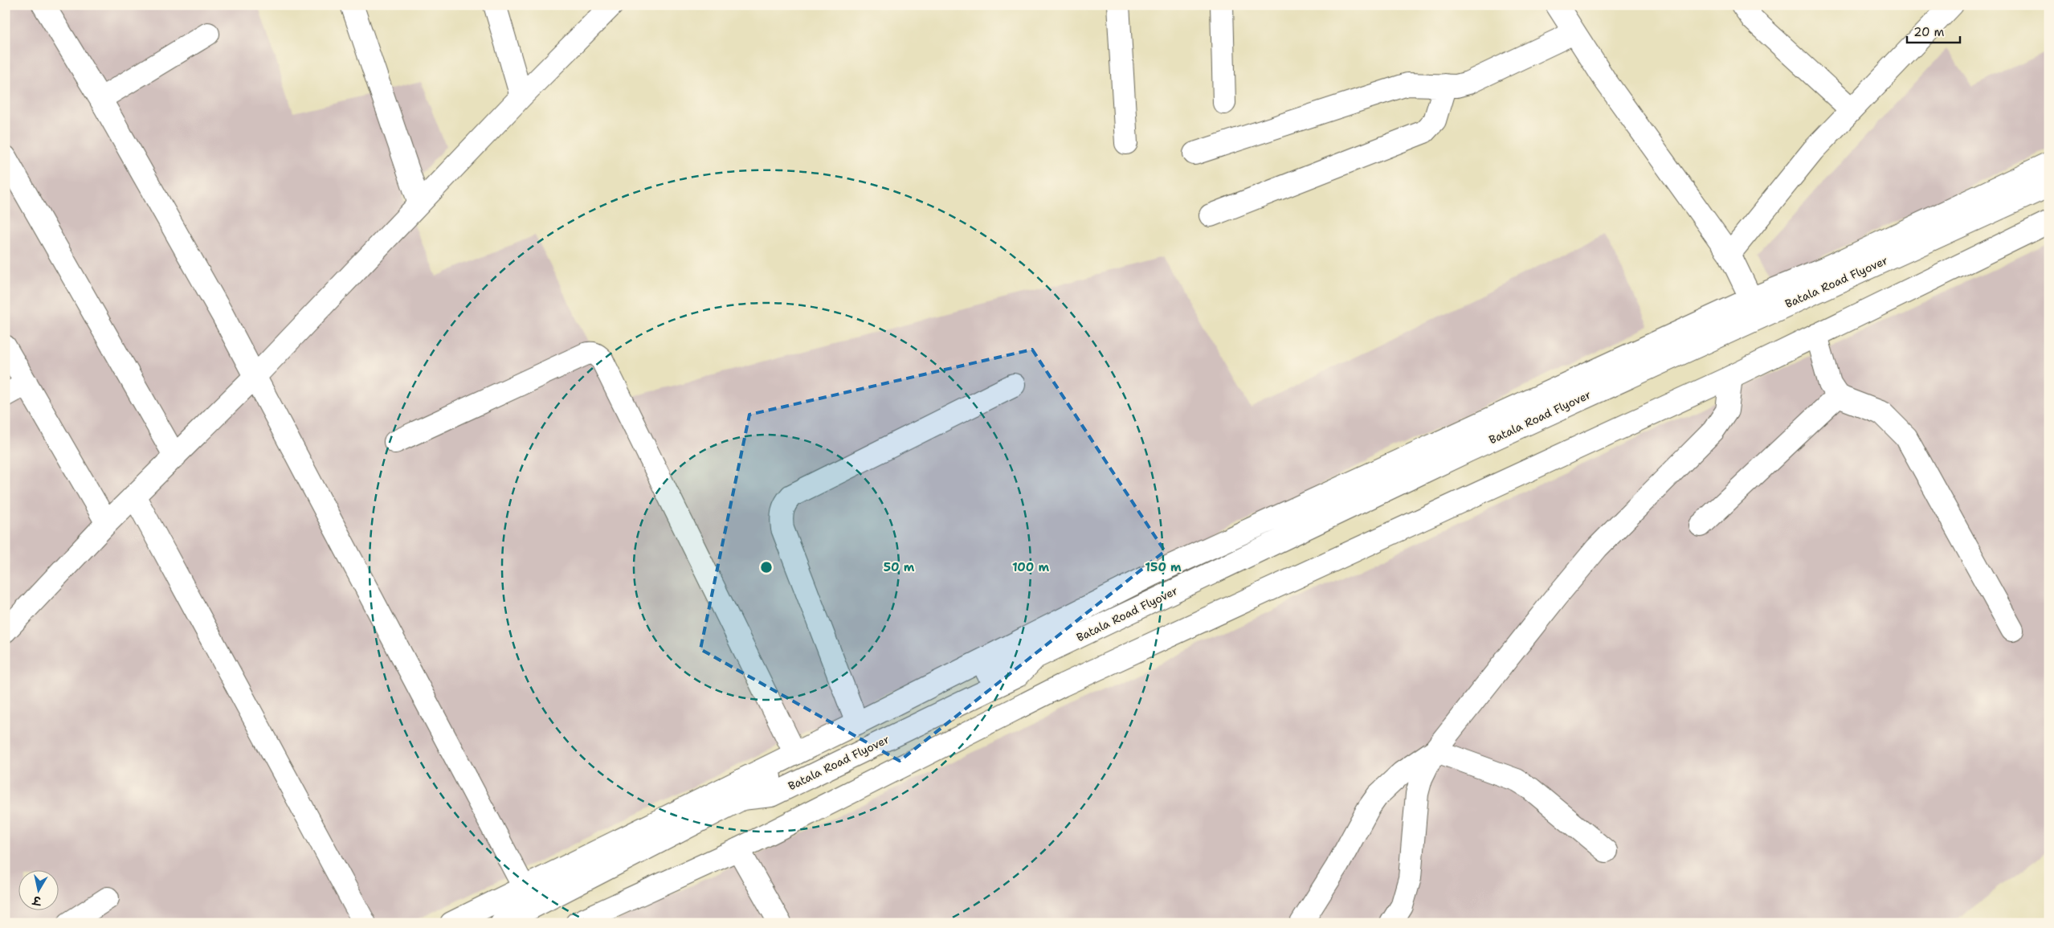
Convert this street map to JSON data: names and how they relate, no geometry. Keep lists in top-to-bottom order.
{
  "streets": {
    "main road": ["Batala Road Flyover"]
  },
  "scale_bar": "20 m",
  "north": "bottom",
  "rings": ["50 m", "100 m", "150 m"]
}
